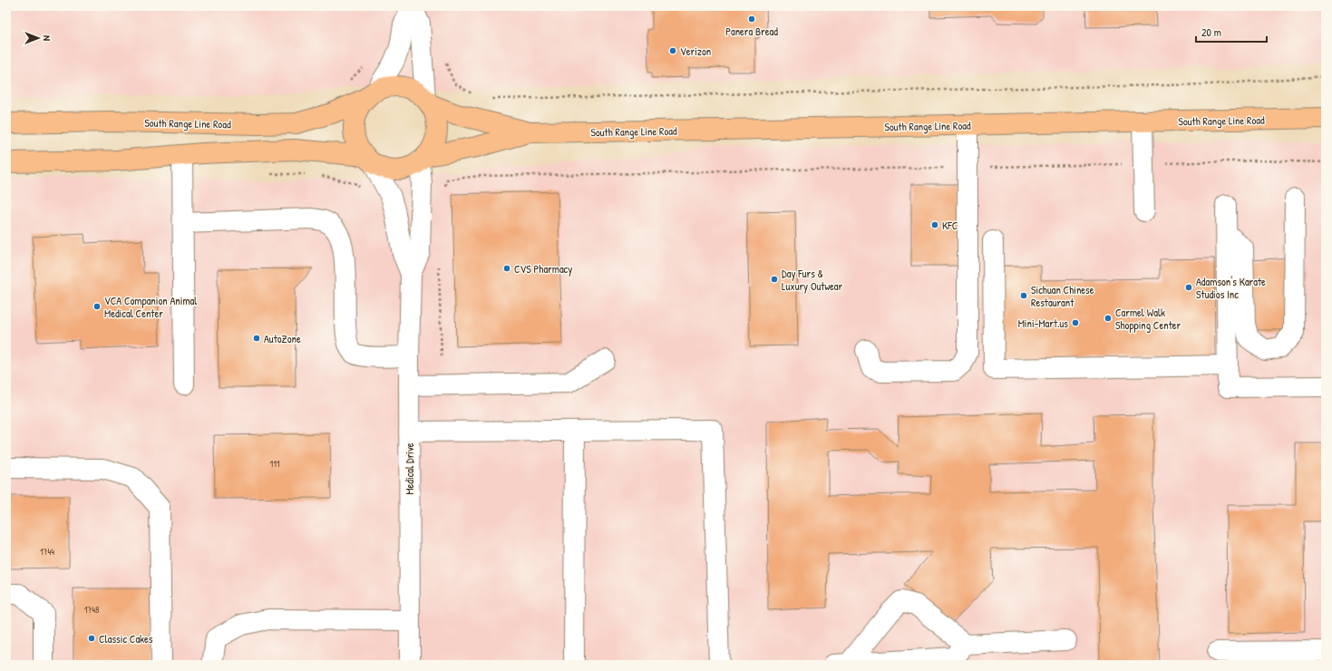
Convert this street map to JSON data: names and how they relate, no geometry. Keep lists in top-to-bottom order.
{
  "streets": {
    "main road": ["South Range Line Road"],
    "street": ["Medical Drive"]
  },
  "crossings": [
    ["South Range Line Road", "Medical Drive"]
  ],
  "places": [
    "Panera Bread",
    "Verizon",
    "KFC",
    "CVS Pharmacy",
    "Day Furs & Luxury Outwear",
    "Adamson's Karate Studios Inc",
    "Sichuan Chinese Restaurant",
    "VCA Companion Animal Medical Center",
    "Carmel Walk Shopping Center",
    "Mini-Mart.us",
    "AutoZone",
    "Classic Cakes"
  ],
  "house_numbers": ["111", "1744", "1748"],
  "scale_bar": "20 m",
  "north": "right"
}
